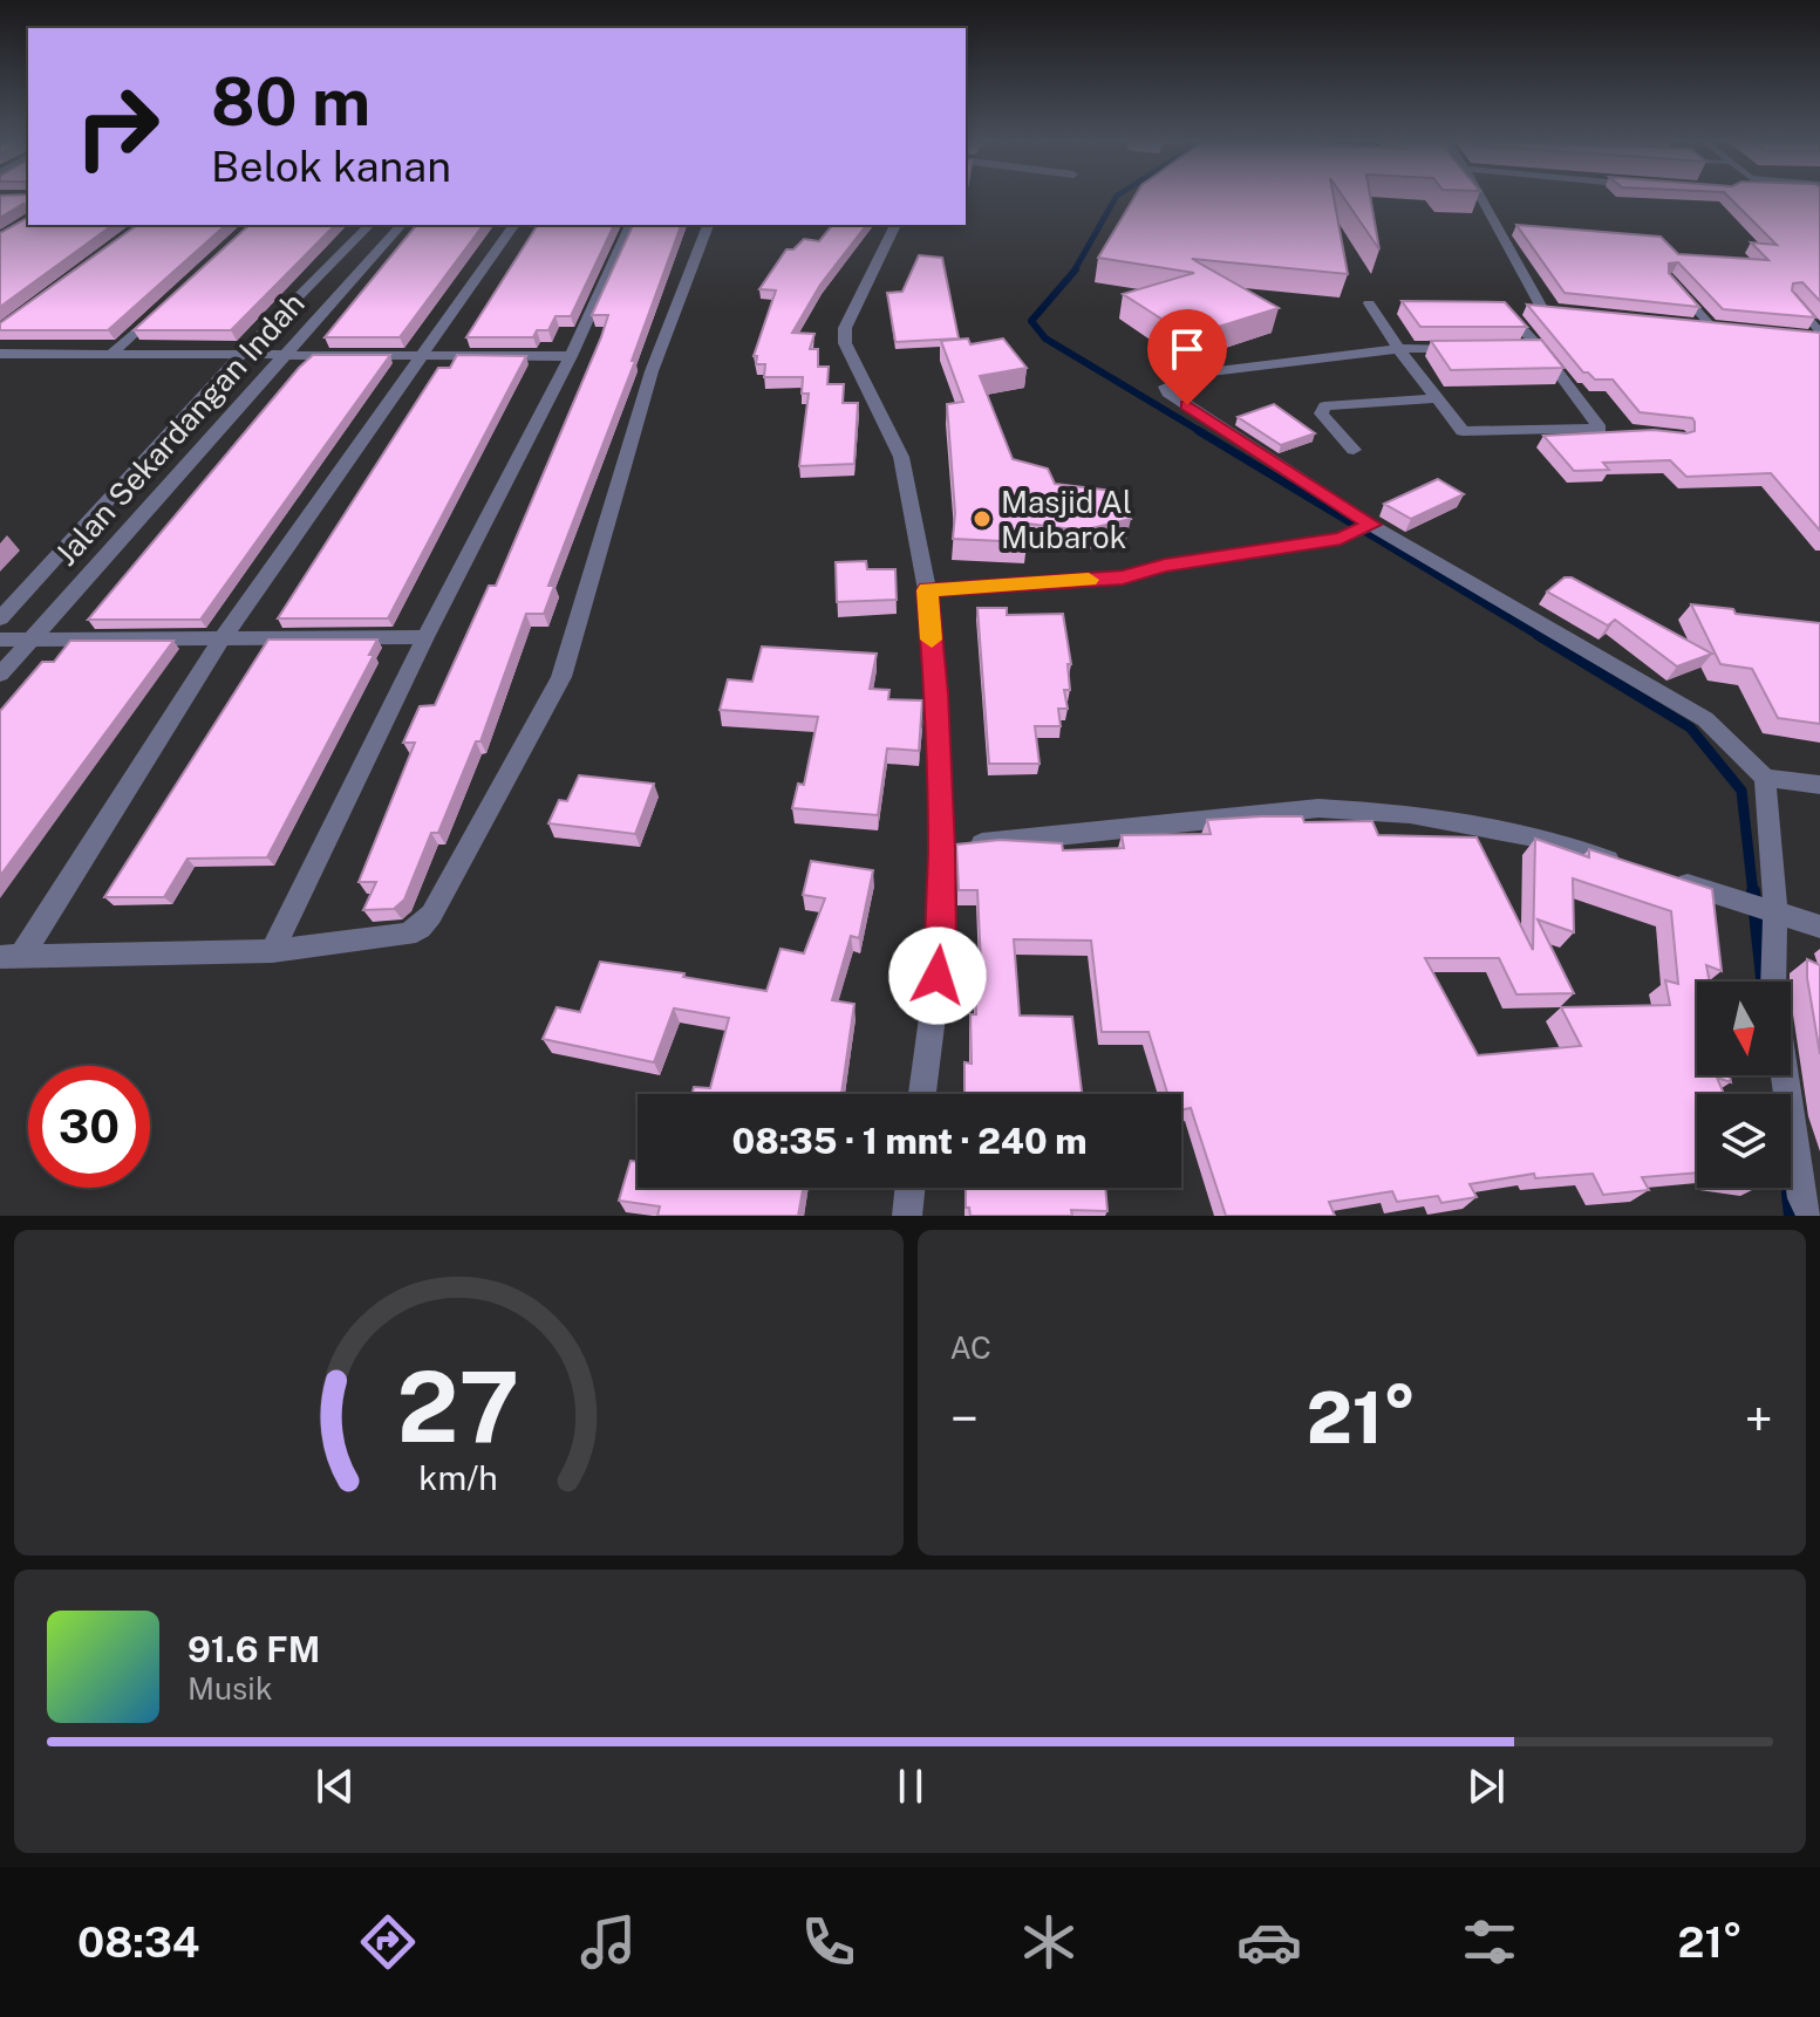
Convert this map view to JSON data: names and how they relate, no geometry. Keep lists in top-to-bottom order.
{
  "streets": {
    "street": ["Jalan Sekardangan Indah"]
  },
  "places": ["Masjid Al Mubarok"],
  "north": "bottom",
  "page": {
    "turn": ["80 m", "Belok kanan"],
    "limit": "30",
    "trip": "08:35 · 1 mnt · 240 m",
    "tile": "AC",
    "heat": ["−", "21°", "+"],
    "song": ["91.6 FM", "Musik"],
    "tabs": ["08:34", "21°"],
    "gauge": ["27", "km/h"]
  }
}
